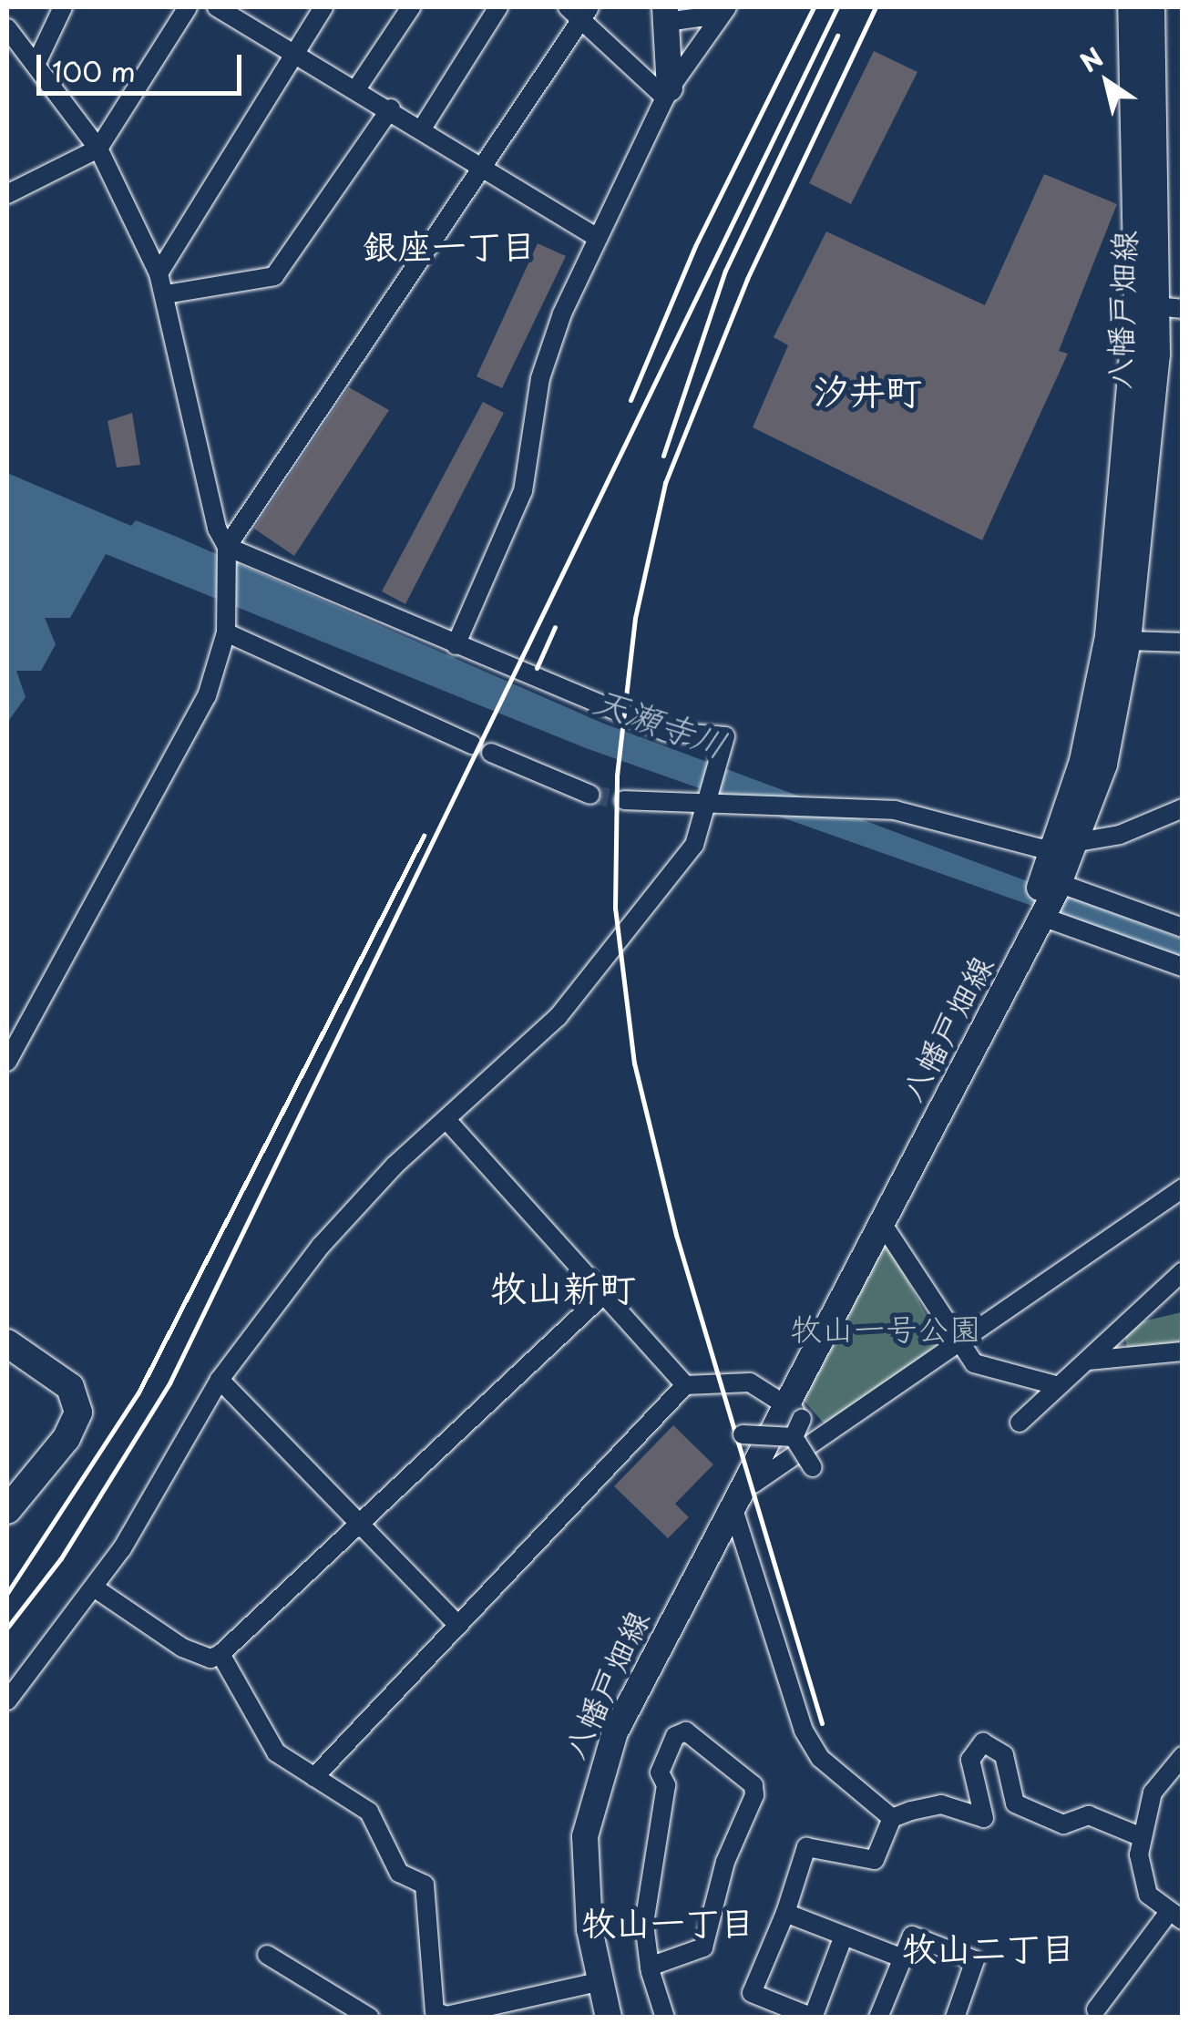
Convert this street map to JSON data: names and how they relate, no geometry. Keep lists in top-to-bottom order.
{
  "streets": {
    "main road": ["八幡戸畑線"]
  },
  "districts": [
    "銀座一丁目",
    "汐井町",
    "牧山新町",
    "牧山一丁目",
    "牧山二丁目"
  ],
  "water": ["天瀬寺川"],
  "parks": ["牧山一号公園"],
  "scale_bar": "100 m",
  "north": "top left"
}
